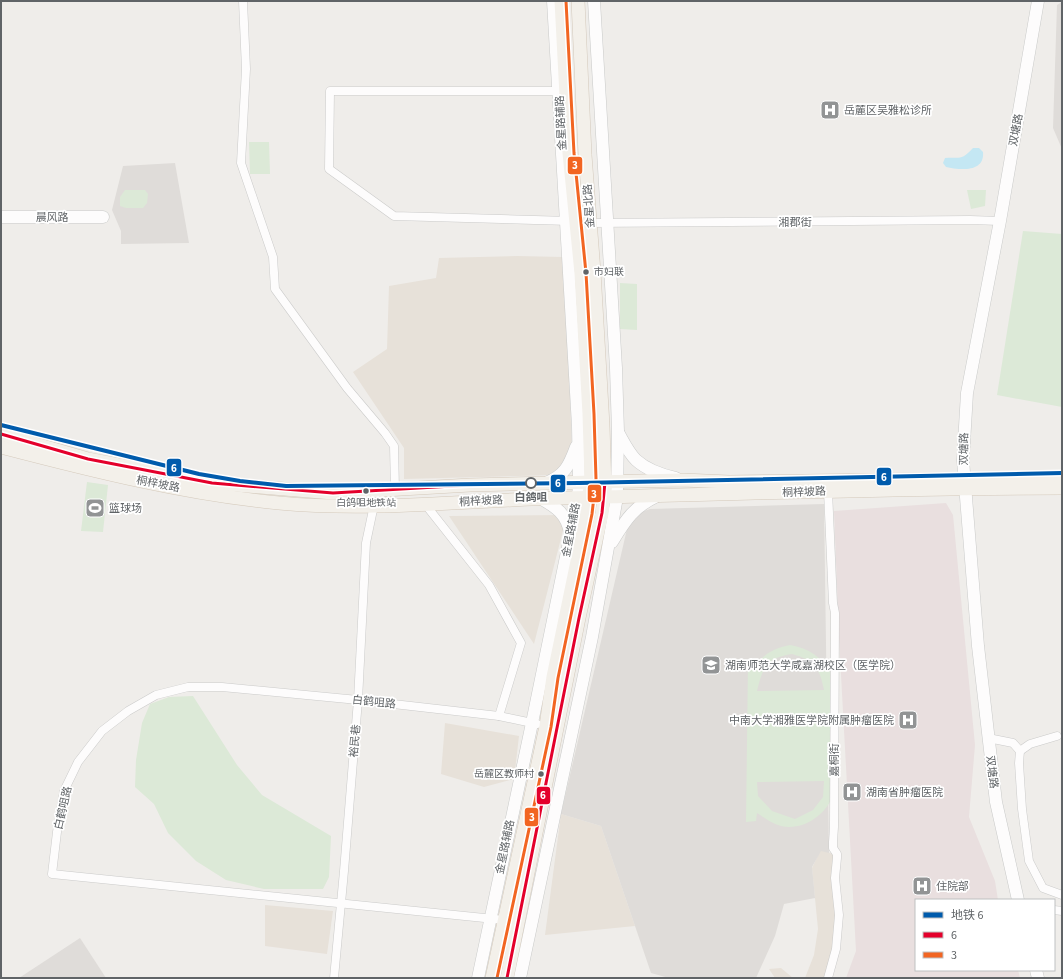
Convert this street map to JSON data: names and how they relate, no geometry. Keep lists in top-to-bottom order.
{
  "streets": {
    "main road": ["金星北路", "桐梓坡路"],
    "street": [
      "金星路辅路",
      "双塘路",
      "晨风路",
      "湘郡街",
      "白鹤咀路",
      "裕民巷",
      "嘉桐街"
    ]
  },
  "crossings": [
    ["金星路辅路", "金星北路"],
    ["金星路辅路", "桐梓坡路"],
    ["金星路辅路", "白鹤咀路"],
    ["双塘路", "湘郡街"],
    ["双塘路", "桐梓坡路"],
    ["金星北路", "湘郡街"],
    ["金星北路", "桐梓坡路"],
    ["金星北路", "白鹤咀路"],
    ["桐梓坡路", "裕民巷"],
    ["桐梓坡路", "嘉桐街"],
    ["白鹤咀路", "裕民巷"]
  ],
  "places": {
    "hospital": [
      "岳麓区吴雅松诊所",
      "中南大学湘雅医学院附属肿瘤医院",
      "湖南省肿瘤医院",
      "住院部"
    ],
    "other": [
      "市妇联",
      "白鸽咀",
      "白鸽咀地铁站",
      "岳麓区教师村"
    ],
    "sports": ["篮球场"],
    "school or university": ["湖南师范大学咸嘉湖校区（医学院）"]
  },
  "lines": ["transit line 3", "metro line 6", "transit line 6"],
  "legend": ["地铁 6", "6", "3"]
}
